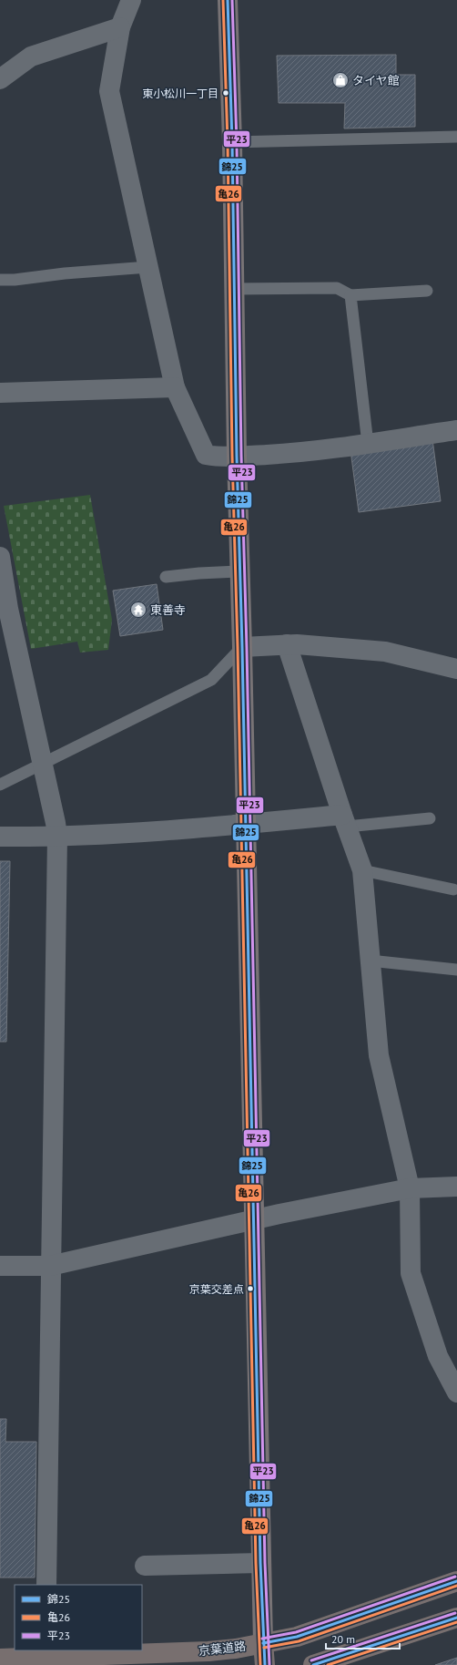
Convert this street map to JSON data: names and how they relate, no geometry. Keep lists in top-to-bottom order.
{
  "streets": {
    "highway": ["京葉道路"]
  },
  "places": {
    "shop": ["タイヤ館"],
    "other": ["東小松川一丁目", "京葉交差点"],
    "temple": ["東善寺"]
  },
  "lines": ["transit line 錦25", "transit line 亀26", "transit line 平23"],
  "legend": ["錦25", "亀26", "平23"],
  "scale_bar": "20 m"
}
